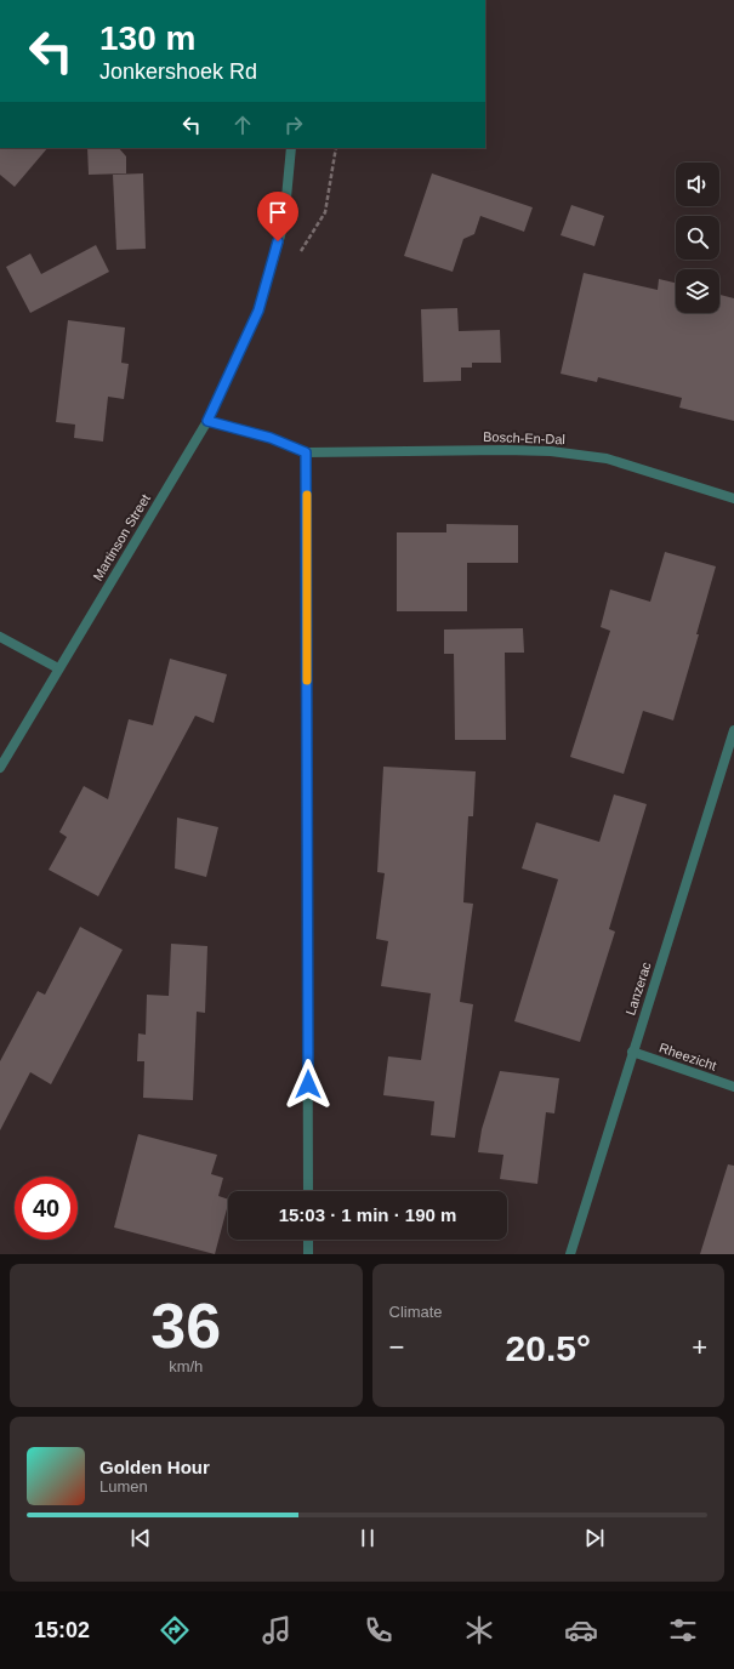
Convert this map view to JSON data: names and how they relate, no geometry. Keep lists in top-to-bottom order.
{
  "streets": {
    "street": [
      "Bosch-En-Dal",
      "Martinson Street",
      "Lanzerac",
      "Rheezicht"
    ]
  },
  "crossings": [
    ["Lanzerac", "Rheezicht"]
  ],
  "page": {
    "turn": ["130 m", "Jonkershoek Rd"],
    "limit": "40",
    "trip": "15:03 · 1 min · 190 m",
    "tile": [
      ["36", "km/h"],
      "Climate"
    ],
    "heat": ["−", "20.5°", "+"],
    "song": ["Golden Hour", "Lumen"],
    "tabs": "15:02"
  }
}
